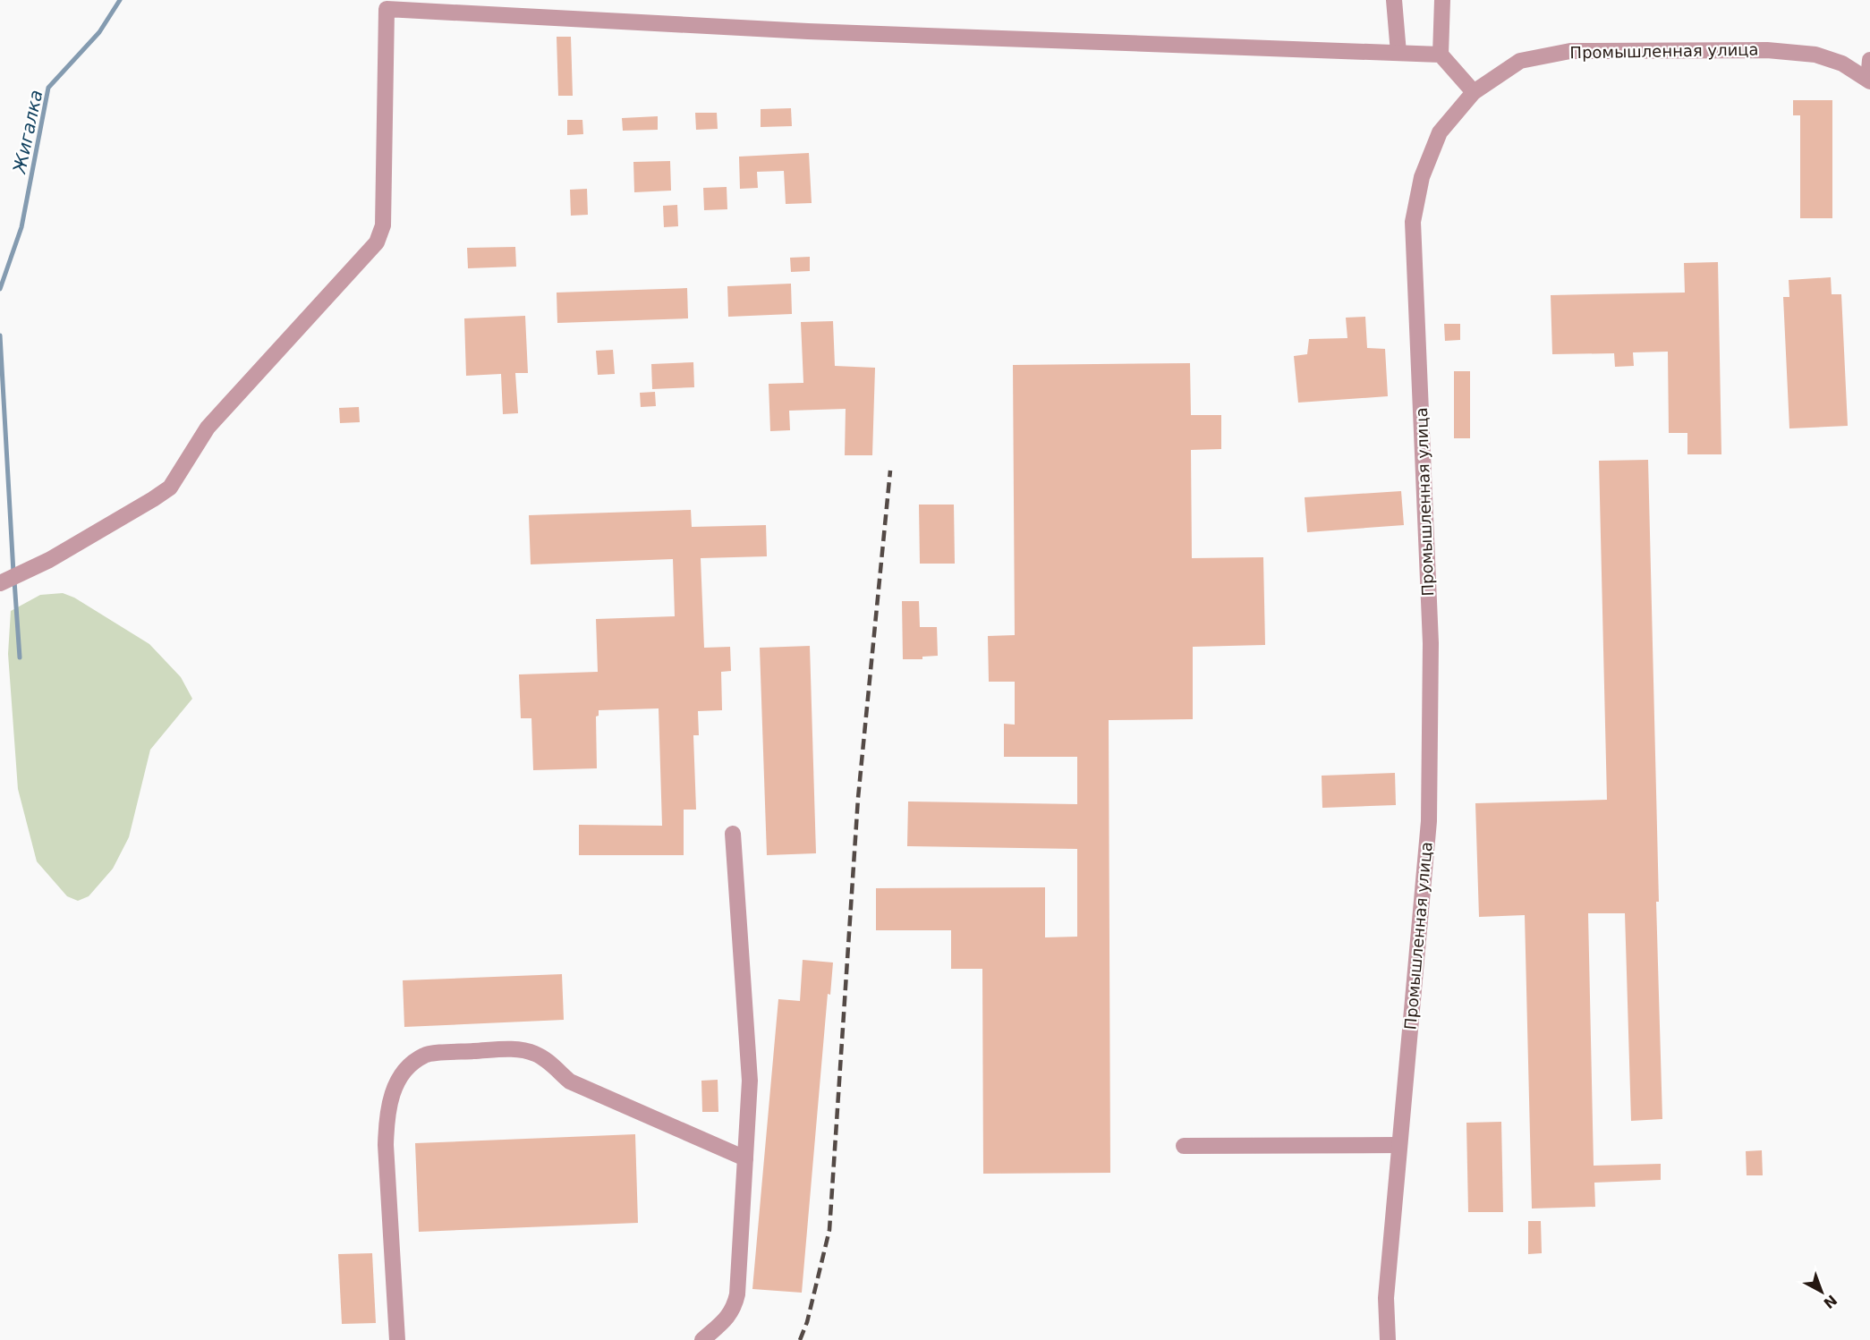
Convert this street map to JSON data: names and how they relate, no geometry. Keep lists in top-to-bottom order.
{
  "streets": {
    "street": ["Промышленная улица"]
  },
  "water": ["Жигалка"],
  "north": "bottom right"
}
